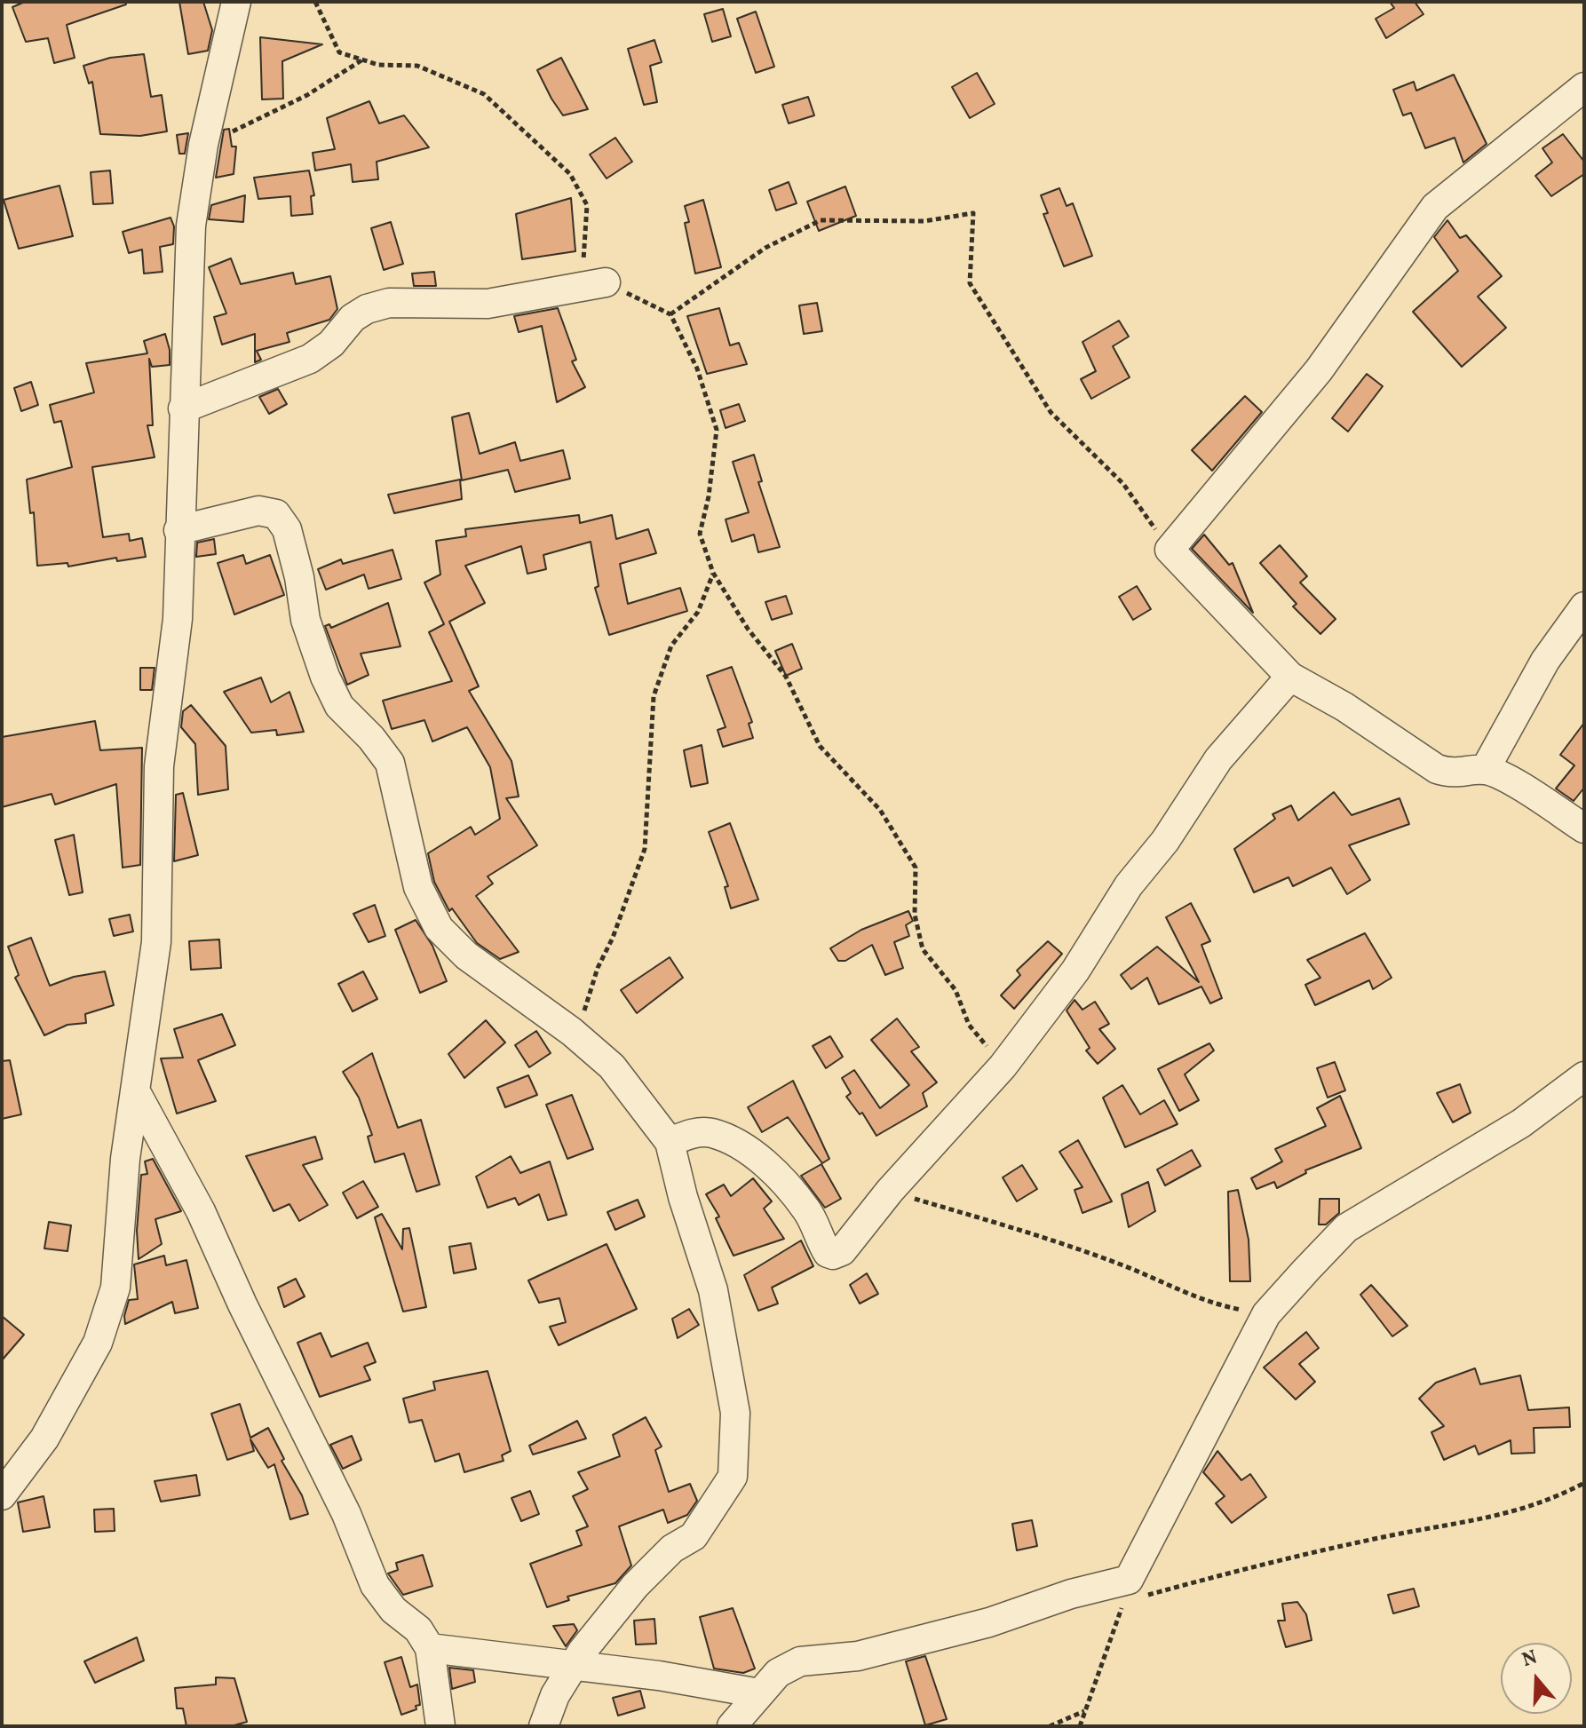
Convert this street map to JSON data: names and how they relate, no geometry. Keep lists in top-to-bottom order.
{
  "north": "top"
}
